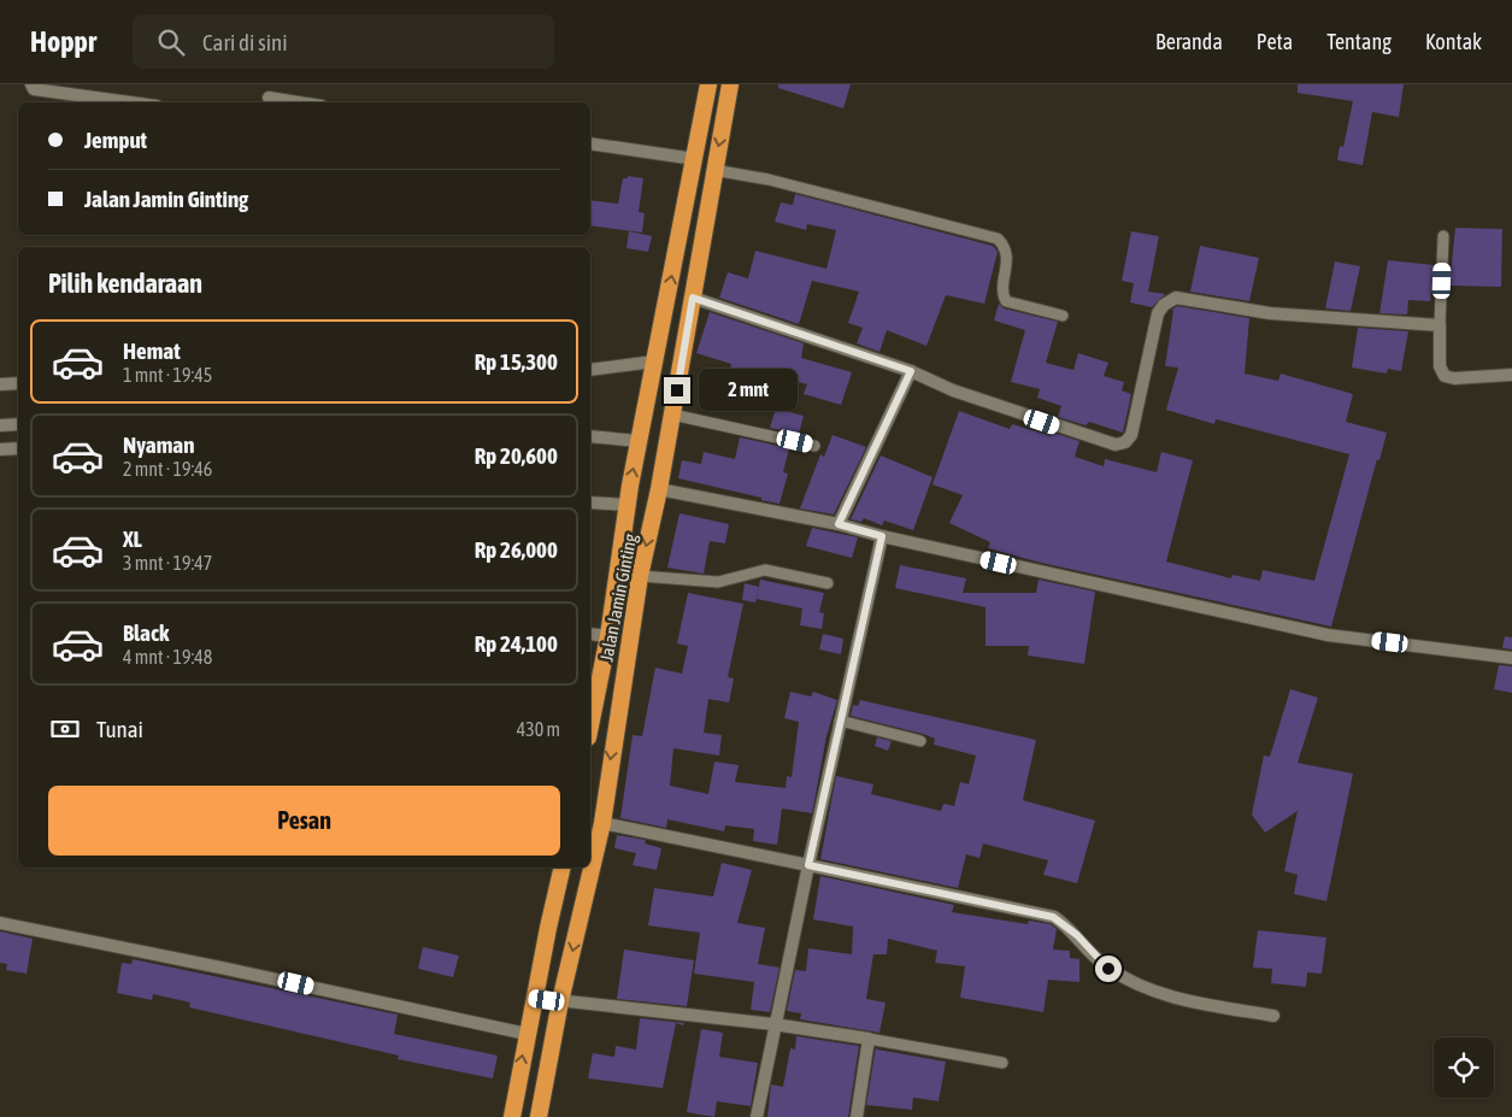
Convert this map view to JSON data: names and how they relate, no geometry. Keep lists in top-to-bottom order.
{
  "streets": {
    "highway": ["Jalan Jamin Ginting"]
  },
  "page": {
    "header": "Hoppr",
    "search": "Cari di sini",
    "nav": [
      "Beranda",
      "Peta",
      "Tentang",
      "Kontak"
    ],
    "banner": ["Jemput", "Jalan Jamin Ginting"],
    "heading": "Pilih kendaraan",
    "list": [
      {
        "name": "Hemat",
        "note": "1 mnt · 19:45",
        "value": "Rp 15,300"
      },
      {
        "name": "Nyaman",
        "note": "2 mnt · 19:46",
        "value": "Rp 20,600"
      },
      {
        "name": "XL",
        "note": "3 mnt · 19:47",
        "value": "Rp 26,000"
      },
      {
        "name": "Black",
        "note": "4 mnt · 19:48",
        "value": "Rp 24,100"
      }
    ],
    "bubble": "2 mnt",
    "pay": ["Tunai", "430 m"],
    "buttons": "Pesan"
  }
}
